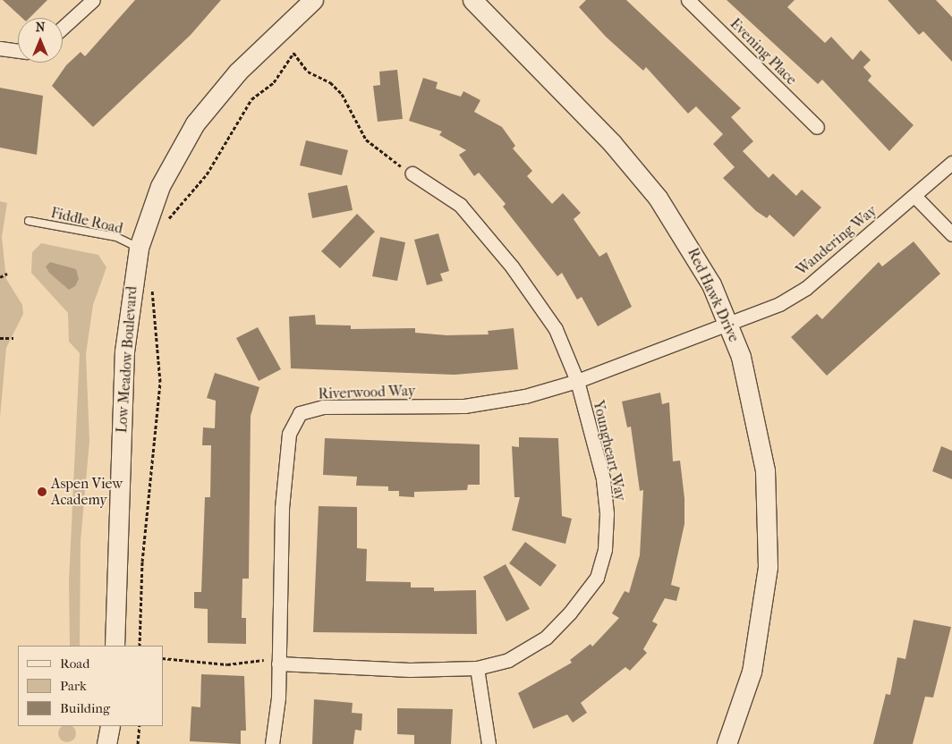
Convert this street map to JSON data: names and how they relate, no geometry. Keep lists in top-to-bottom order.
{
  "streets": {
    "street": [
      "Evening Place",
      "Wandering Way",
      "Red Hawk Drive",
      "Low Meadow Boulevard",
      "Riverwood Way",
      "Youngheart Way"
    ],
    "lane": ["Fiddle Road"]
  },
  "crossings": [
    ["Fiddle Road", "Low Meadow Boulevard"],
    ["Wandering Way", "Red Hawk Drive"],
    ["Wandering Way", "Riverwood Way"],
    ["Red Hawk Drive", "Riverwood Way"],
    ["Riverwood Way", "Youngheart Way"]
  ],
  "places": ["Aspen View Academy"],
  "legend": ["Road", "Park", "Building"],
  "north": "top"
}
